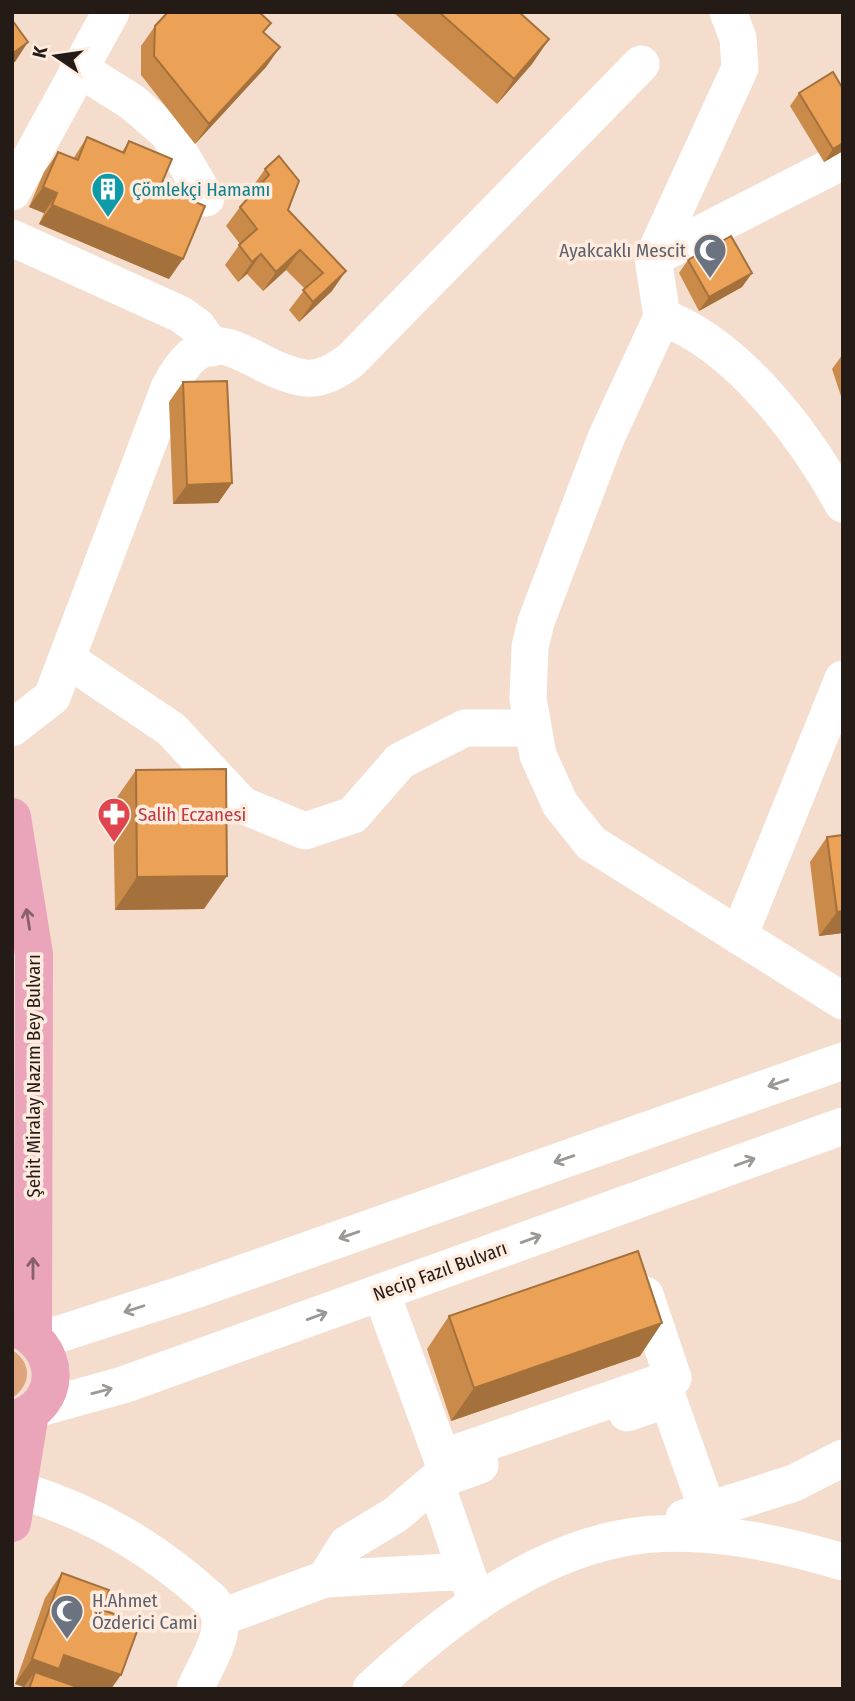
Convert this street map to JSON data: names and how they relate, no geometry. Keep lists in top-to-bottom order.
{
  "streets": {
    "main road": ["Şehit Miralay Nazım Bey Bulvarı"],
    "street": ["Necip Fazıl Bulvarı"]
  },
  "one_way": ["Şehit Miralay Nazım Bey Bulvarı"],
  "places": {
    "building": ["Çömlekçi Hamamı"],
    "mosque": ["Ayakcaklı Mescit", "H.Ahmet Özderici Cami"],
    "pharmacy": ["Salih Eczanesi"]
  },
  "north": "left"
}
